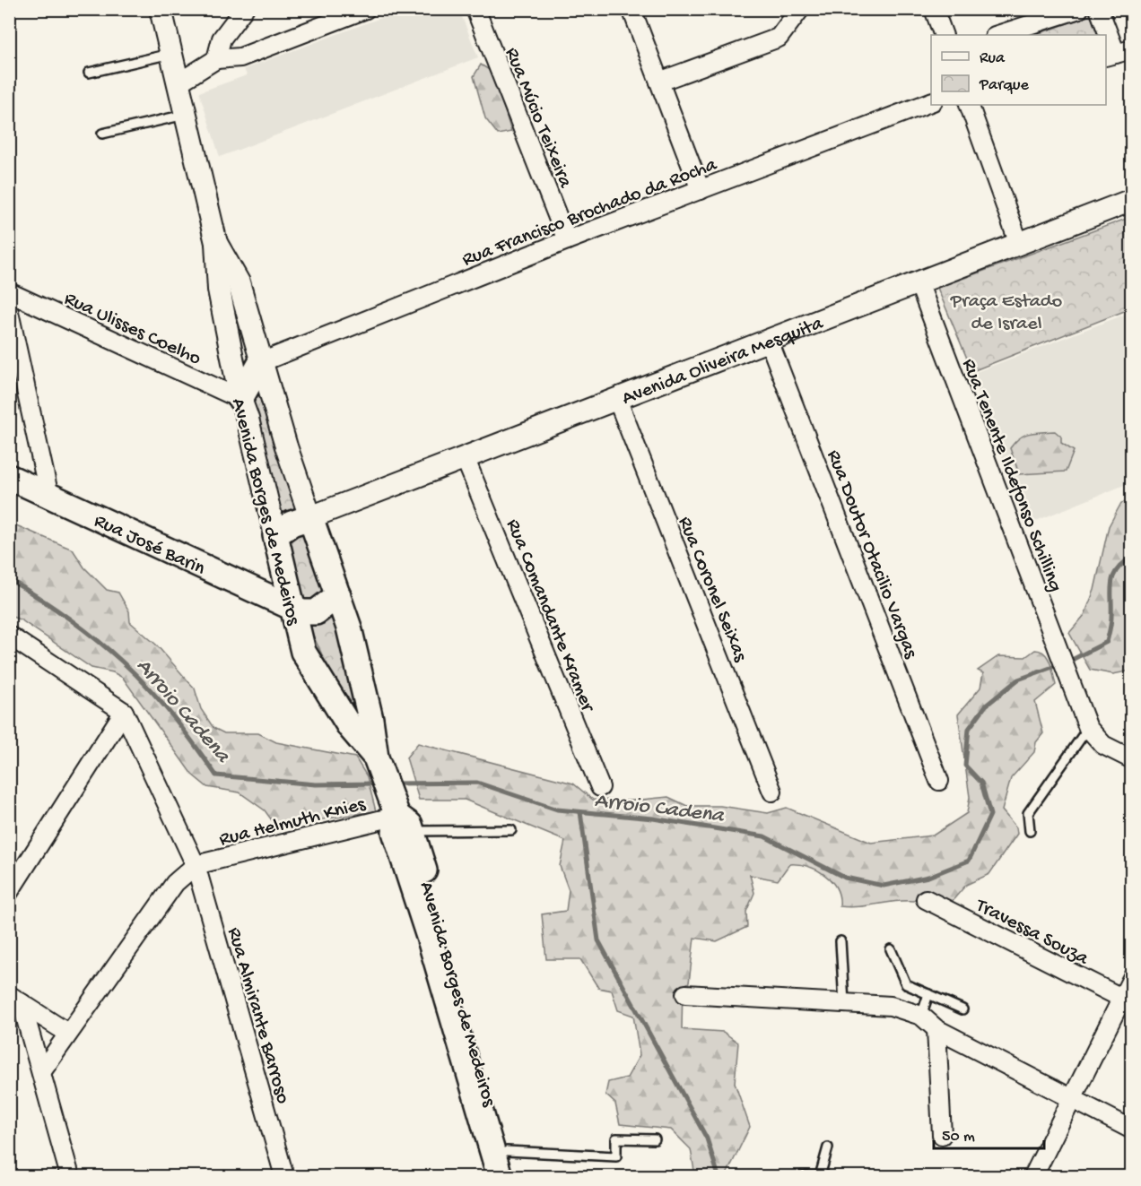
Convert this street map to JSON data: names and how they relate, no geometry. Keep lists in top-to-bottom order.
{
  "streets": {
    "main road": ["Avenida Borges de Medeiros", "Rua José Barin"],
    "street": [
      "Rua Múcio Teixeira",
      "Rua Francisco Brochado da Rocha",
      "Rua Ulisses Coelho",
      "Avenida Oliveira Mesquita",
      "Rua Tenente Ildefonso Schilling",
      "Rua Doutor Otacilio Vargas",
      "Rua Coronel Seixas",
      "Rua Comandante Kramer",
      "Rua Helmuth Knies",
      "Travessa Souza",
      "Rua Almirante Barroso"
    ]
  },
  "crossings": [
    ["Rua Múcio Teixeira", "Rua Francisco Brochado da Rocha"],
    ["Rua Francisco Brochado da Rocha", "Avenida Borges de Medeiros"],
    ["Rua Ulisses Coelho", "Avenida Borges de Medeiros"],
    ["Avenida Oliveira Mesquita", "Rua Tenente Ildefonso Schilling"],
    ["Avenida Oliveira Mesquita", "Avenida Borges de Medeiros"],
    ["Avenida Oliveira Mesquita", "Rua Doutor Otacilio Vargas"],
    ["Avenida Oliveira Mesquita", "Rua Coronel Seixas"],
    ["Avenida Oliveira Mesquita", "Rua Comandante Kramer"],
    ["Avenida Borges de Medeiros", "Rua José Barin"],
    ["Avenida Borges de Medeiros", "Rua Helmuth Knies"],
    ["Rua Helmuth Knies", "Rua Almirante Barroso"]
  ],
  "water": ["Arroio Cadena"],
  "parks": ["Praça Estado de Israel"],
  "legend": ["Rua", "Parque"],
  "scale_bar": "50 m"
}
